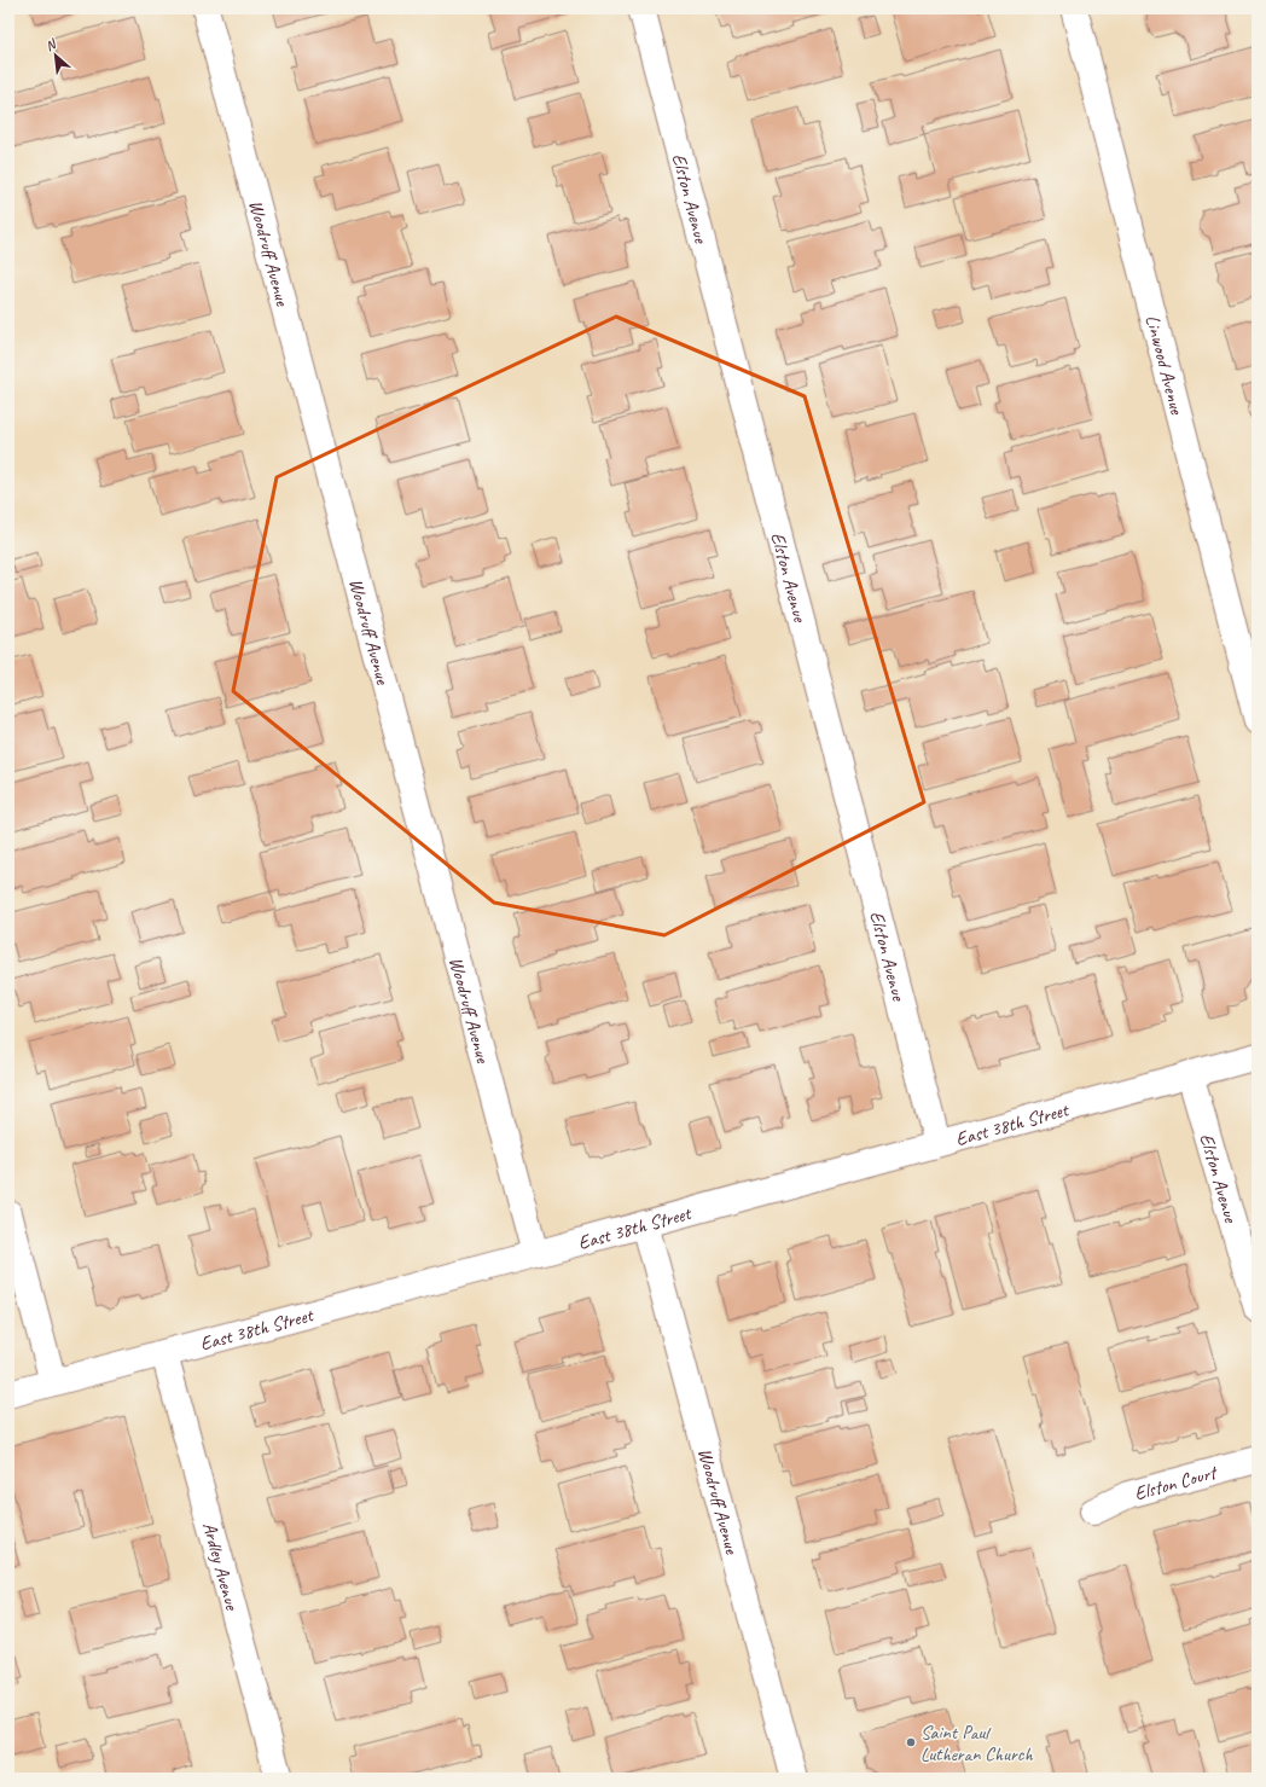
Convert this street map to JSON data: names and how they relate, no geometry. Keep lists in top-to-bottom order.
{
  "streets": {
    "street": [
      "Elston Avenue",
      "Woodruff Avenue",
      "Linwood Avenue",
      "East 38th Street",
      "Elston Court",
      "Ardley Avenue"
    ]
  },
  "crossings": [
    ["Elston Avenue", "East 38th Street"],
    ["Woodruff Avenue", "East 38th Street"],
    ["East 38th Street", "Ardley Avenue"]
  ],
  "places": ["Saint Paul Lutheran Church"],
  "north": "top left"
}
